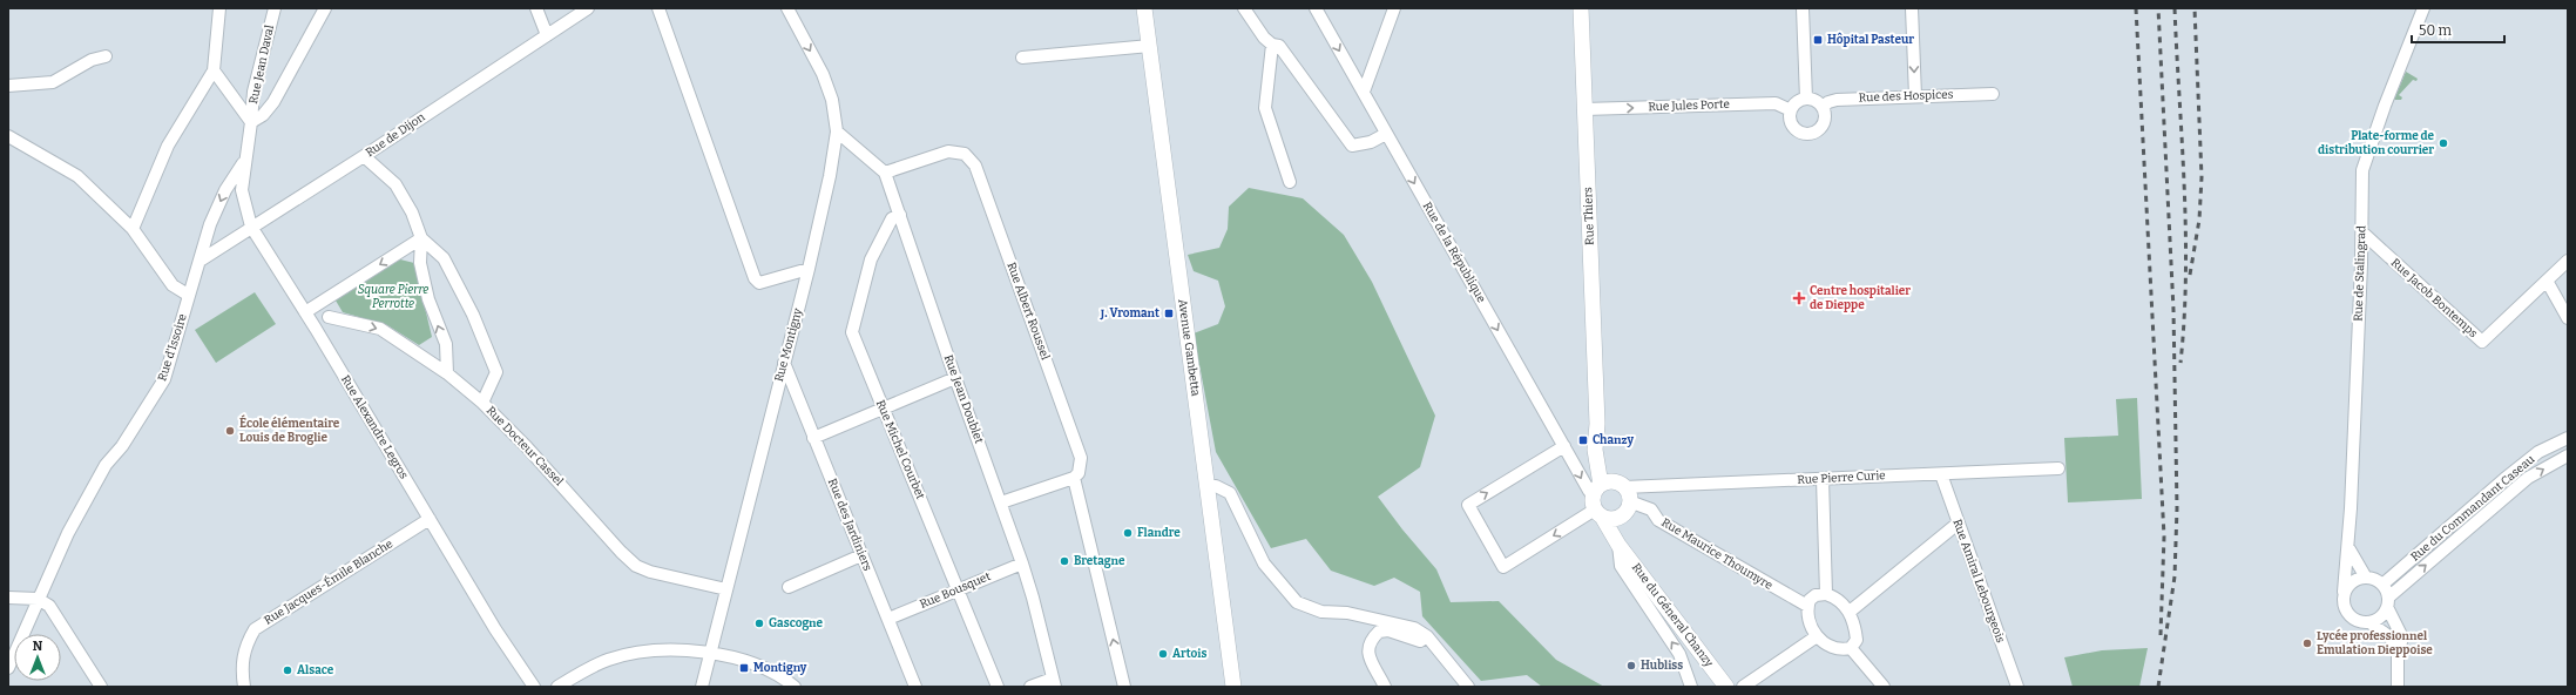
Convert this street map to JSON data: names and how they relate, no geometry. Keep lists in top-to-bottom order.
{
  "streets": {
    "main road": ["Rue Thiers", "Avenue Gambetta", "Rue du Géneral Chanzy"],
    "street": [
      "Rue Jean Daval",
      "Rue des Hospices",
      "Rue Jules Porte",
      "Rue de Dijon",
      "Rue de la République",
      "Rue de Stalingrad",
      "Rue Jacob Bontemps",
      "Rue Albert Roussel",
      "Rue Montigny",
      "Rue d'Issoire",
      "Rue Jean Doublet",
      "Rue Alexandre Legros",
      "Rue Docteur Cassel",
      "Rue Michel Courbet",
      "Rue Pierre Curie",
      "Rue du Commandant Caseau",
      "Rue des Jardiniers",
      "Rue Maurice Thoumyre",
      "Rue Amiral Lebourgeois",
      "Rue Jacques-Émile Blanche",
      "Rue Bousquet"
    ]
  },
  "crossings": [
    ["Rue Jean Daval", "Rue d'Issoire"],
    ["Rue des Hospices", "Rue Jules Porte"],
    ["Rue Jules Porte", "Rue Thiers"],
    ["Rue de Dijon", "Rue d'Issoire"],
    ["Rue de Dijon", "Rue Alexandre Legros"],
    ["Rue Thiers", "Rue de la République"],
    ["Rue Thiers", "Rue Pierre Curie"],
    ["Rue Thiers", "Rue Maurice Thoumyre"],
    ["Rue Thiers", "Rue du Géneral Chanzy"],
    ["Rue de la République", "Rue Pierre Curie"],
    ["Rue de la République", "Rue Maurice Thoumyre"],
    ["Rue de la République", "Rue du Géneral Chanzy"],
    ["Rue de Stalingrad", "Rue Jacob Bontemps"],
    ["Rue de Stalingrad", "Rue du Commandant Caseau"],
    ["Rue Albert Roussel", "Rue Jean Doublet"],
    ["Rue Montigny", "Rue Jean Doublet"],
    ["Rue Montigny", "Rue Docteur Cassel"],
    ["Rue Montigny", "Rue des Jardiniers"],
    ["Rue d'Issoire", "Rue Alexandre Legros"],
    ["Rue Jean Doublet", "Rue Michel Courbet"],
    ["Rue Jean Doublet", "Rue Bousquet"],
    ["Rue Alexandre Legros", "Rue Jacques-Émile Blanche"],
    ["Rue Michel Courbet", "Rue Bousquet"],
    ["Rue Pierre Curie", "Rue Maurice Thoumyre"],
    ["Rue Pierre Curie", "Rue Amiral Lebourgeois"],
    ["Rue Pierre Curie", "Rue du Géneral Chanzy"],
    ["Rue des Jardiniers", "Rue Bousquet"],
    ["Rue Maurice Thoumyre", "Rue du Géneral Chanzy"]
  ],
  "one_way": ["Rue Jules Porte", "Rue de la République"],
  "parks": ["Square Pierre Perrotte"],
  "places": {
    "transit": [
      "Hôpital Pasteur",
      "J. Vromant",
      "Chanzy",
      "Montigny"
    ],
    "other": [
      "Plate-forme de distribution courrier",
      "École élémentaire Louis de Broglie",
      "Flandre",
      "Bretagne",
      "Gascogne",
      "Lycée professionnel Emulation Dieppoise",
      "Artois",
      "Hubliss",
      "Alsace"
    ],
    "health": ["Centre hospitalier de Dieppe"]
  },
  "scale_bar": "50 m",
  "north": "top"
}
